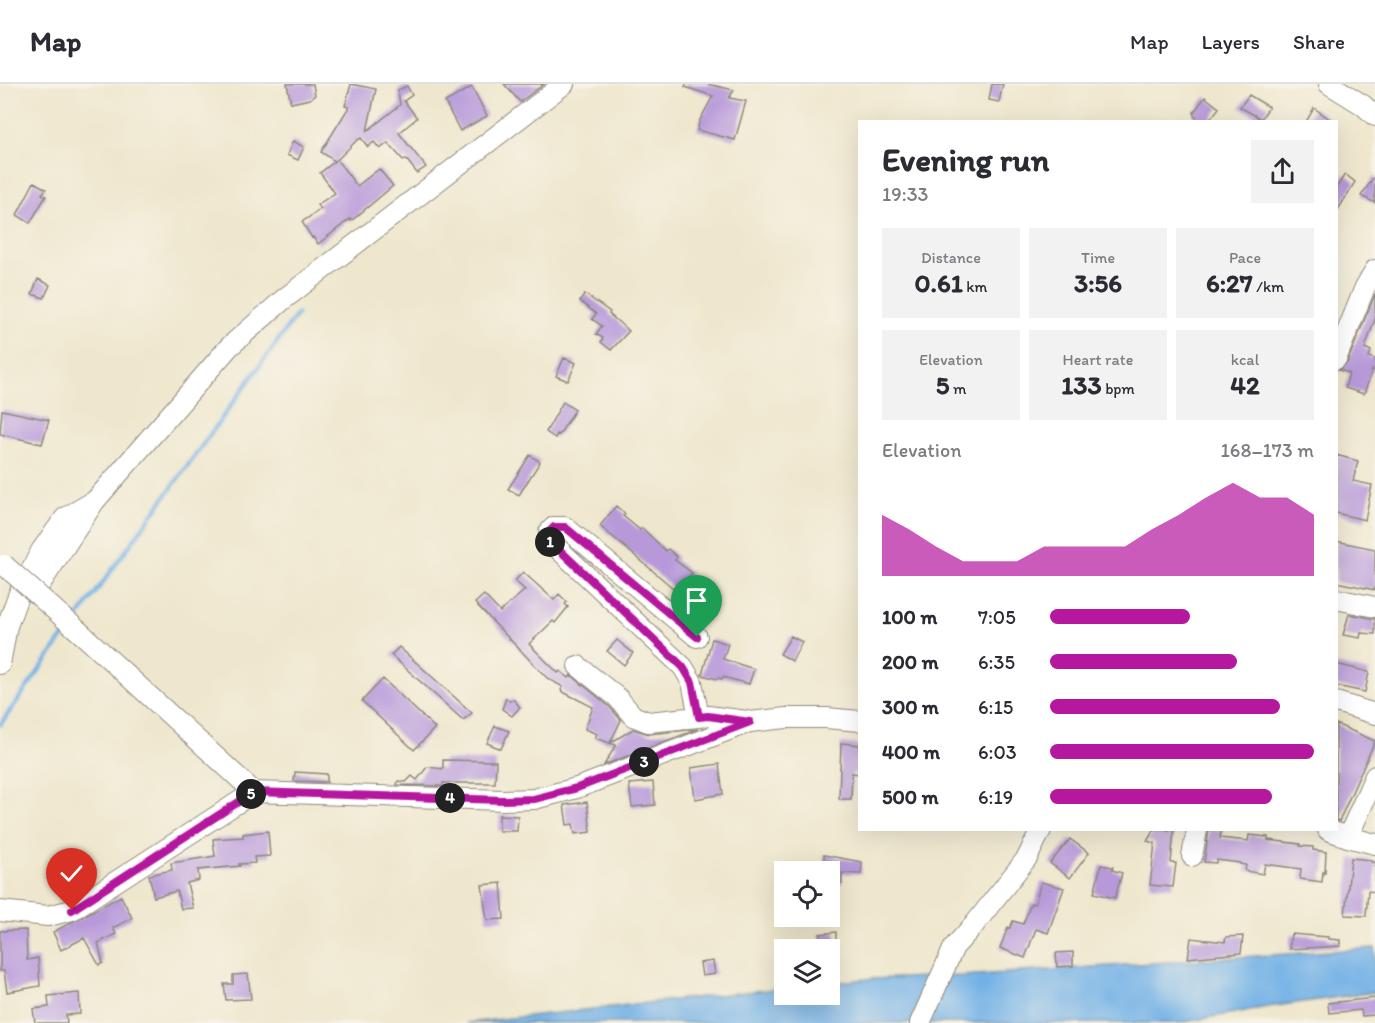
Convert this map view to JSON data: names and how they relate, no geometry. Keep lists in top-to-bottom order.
{
  "page": {
    "header": "Map",
    "nav": ["Map", "Layers", "Share"],
    "heading": ["Evening run", "19:33"],
    "stats": [
      ["Distance", "0.61 km"],
      ["Time", "3:56"],
      ["Pace", "6:27 /km"],
      ["Elevation", "5 m"],
      ["Heart rate", "133 bpm"],
      ["kcal", "42"]
    ],
    "chart": ["Elevation", "168–173 m"],
    "pins": [
      "1",
      "3",
      "5",
      "4"
    ],
    "list": [
      {
        "name": "100 m",
        "note": "7:05"
      },
      {
        "name": "200 m",
        "note": "6:35"
      },
      {
        "name": "300 m",
        "note": "6:15"
      },
      {
        "name": "400 m",
        "note": "6:03"
      },
      {
        "name": "500 m",
        "note": "6:19"
      }
    ]
  }
}
